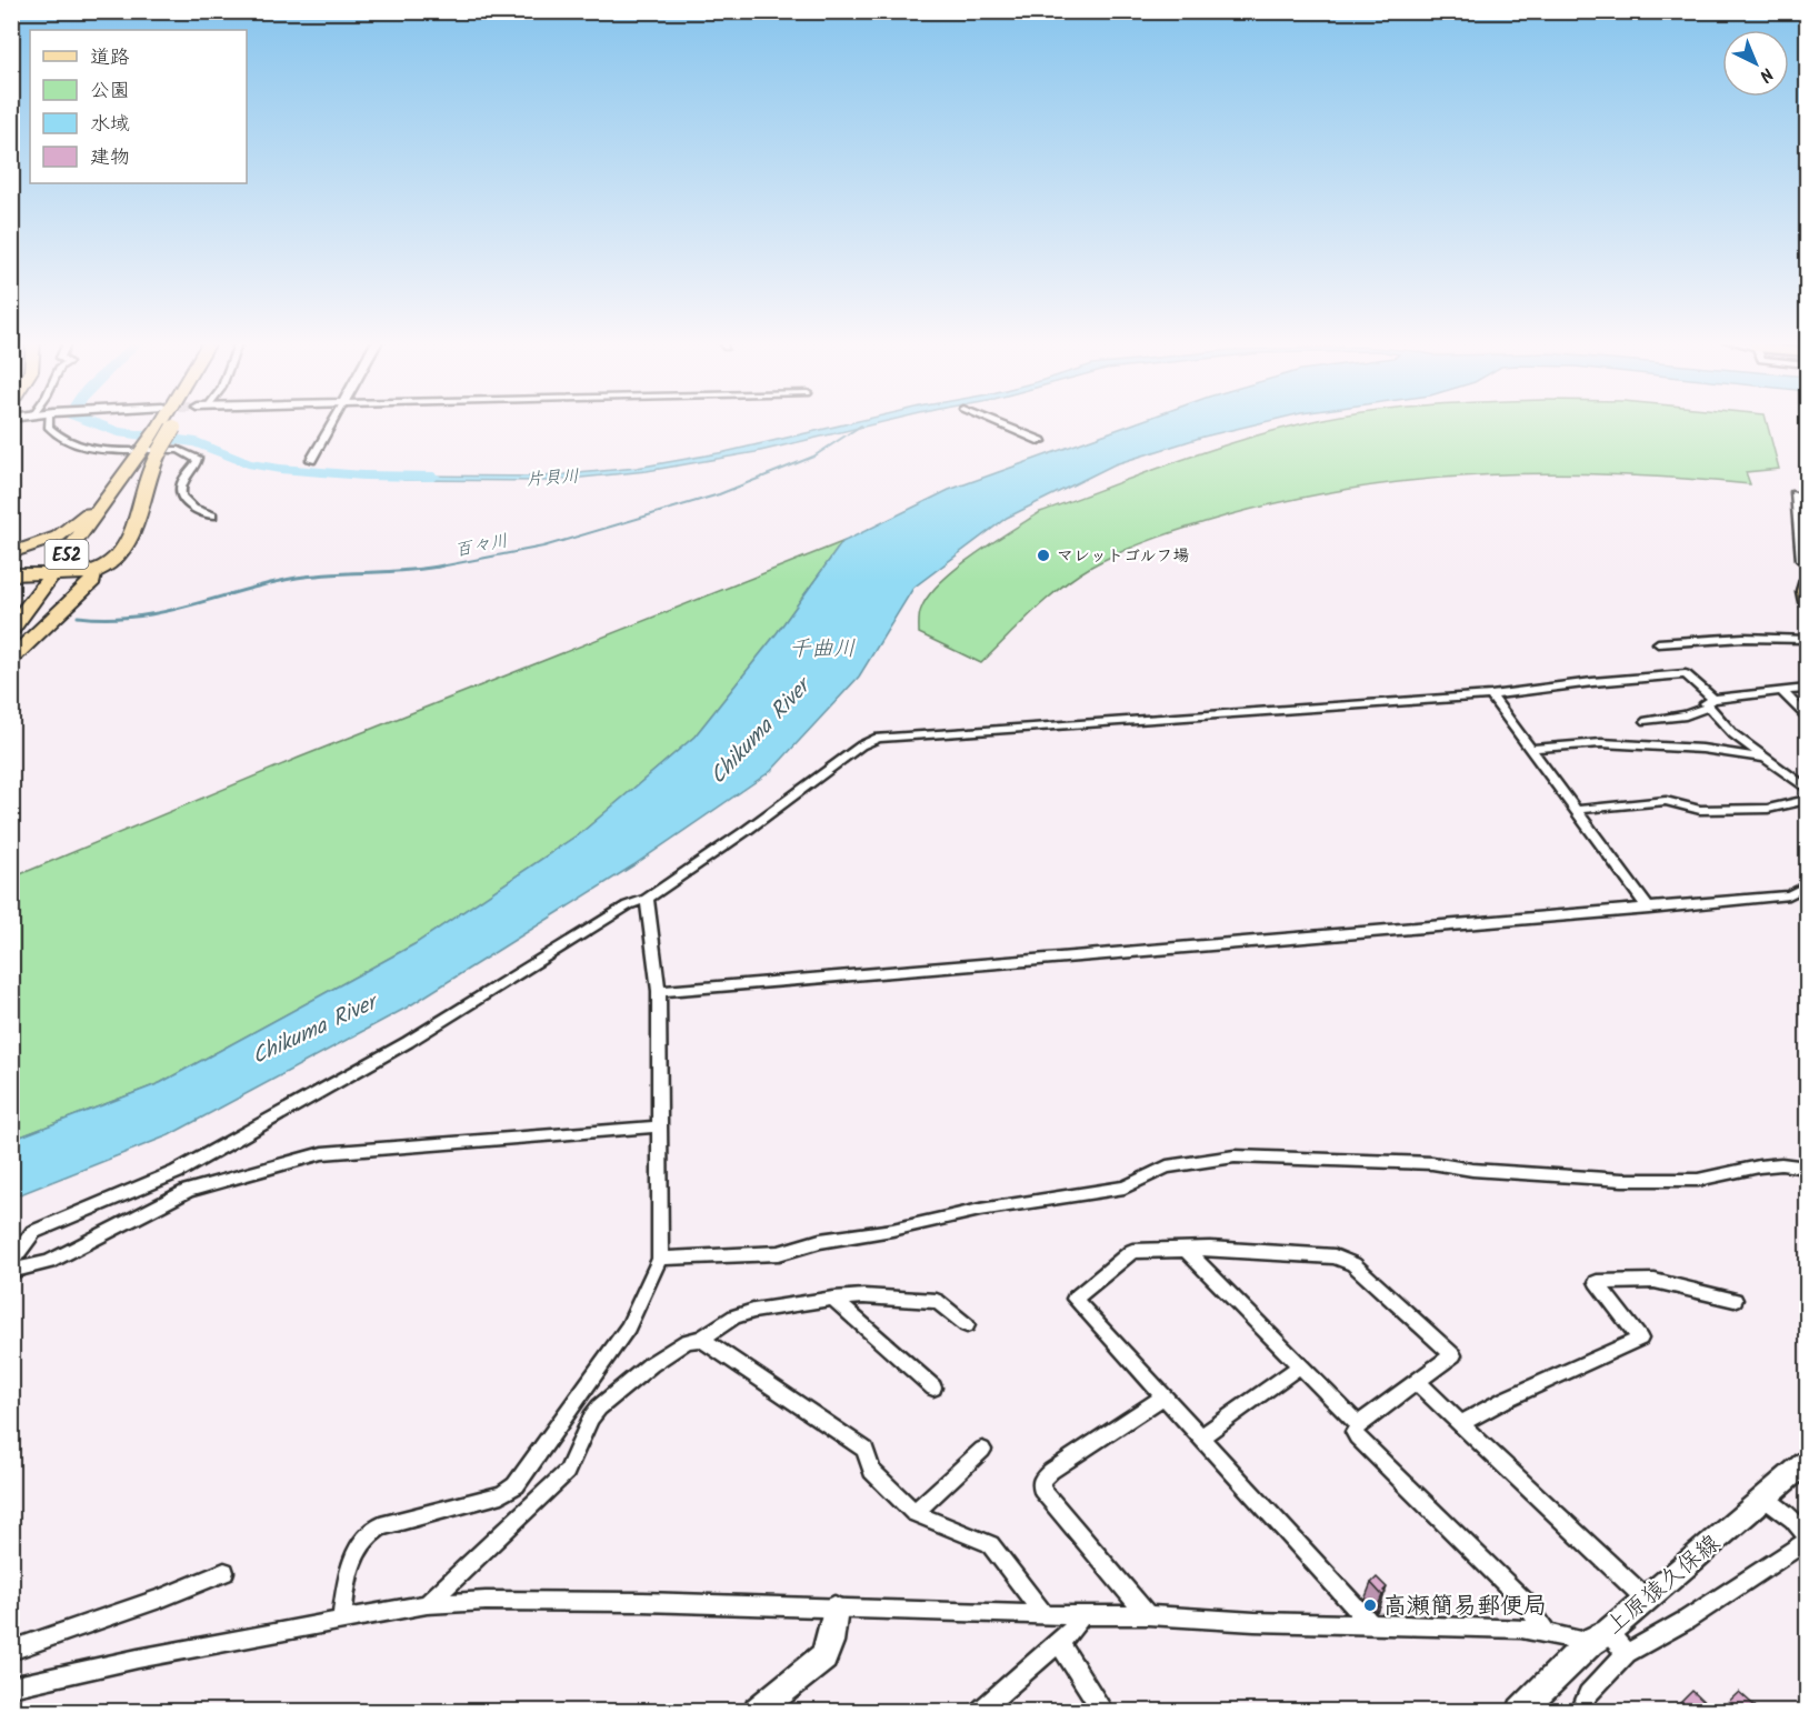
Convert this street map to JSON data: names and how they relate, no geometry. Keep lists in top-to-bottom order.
{
  "streets": {
    "highway": ["E52"],
    "street": ["上原猿久保線"]
  },
  "water": [
    "片貝川",
    "百々川",
    "千曲川",
    "Chikuma River"
  ],
  "places": ["マレットゴルフ場", "高瀬簡易郵便局"],
  "legend": [
    "道路",
    "公園",
    "水域",
    "建物"
  ],
  "north": "bottom right"
}
